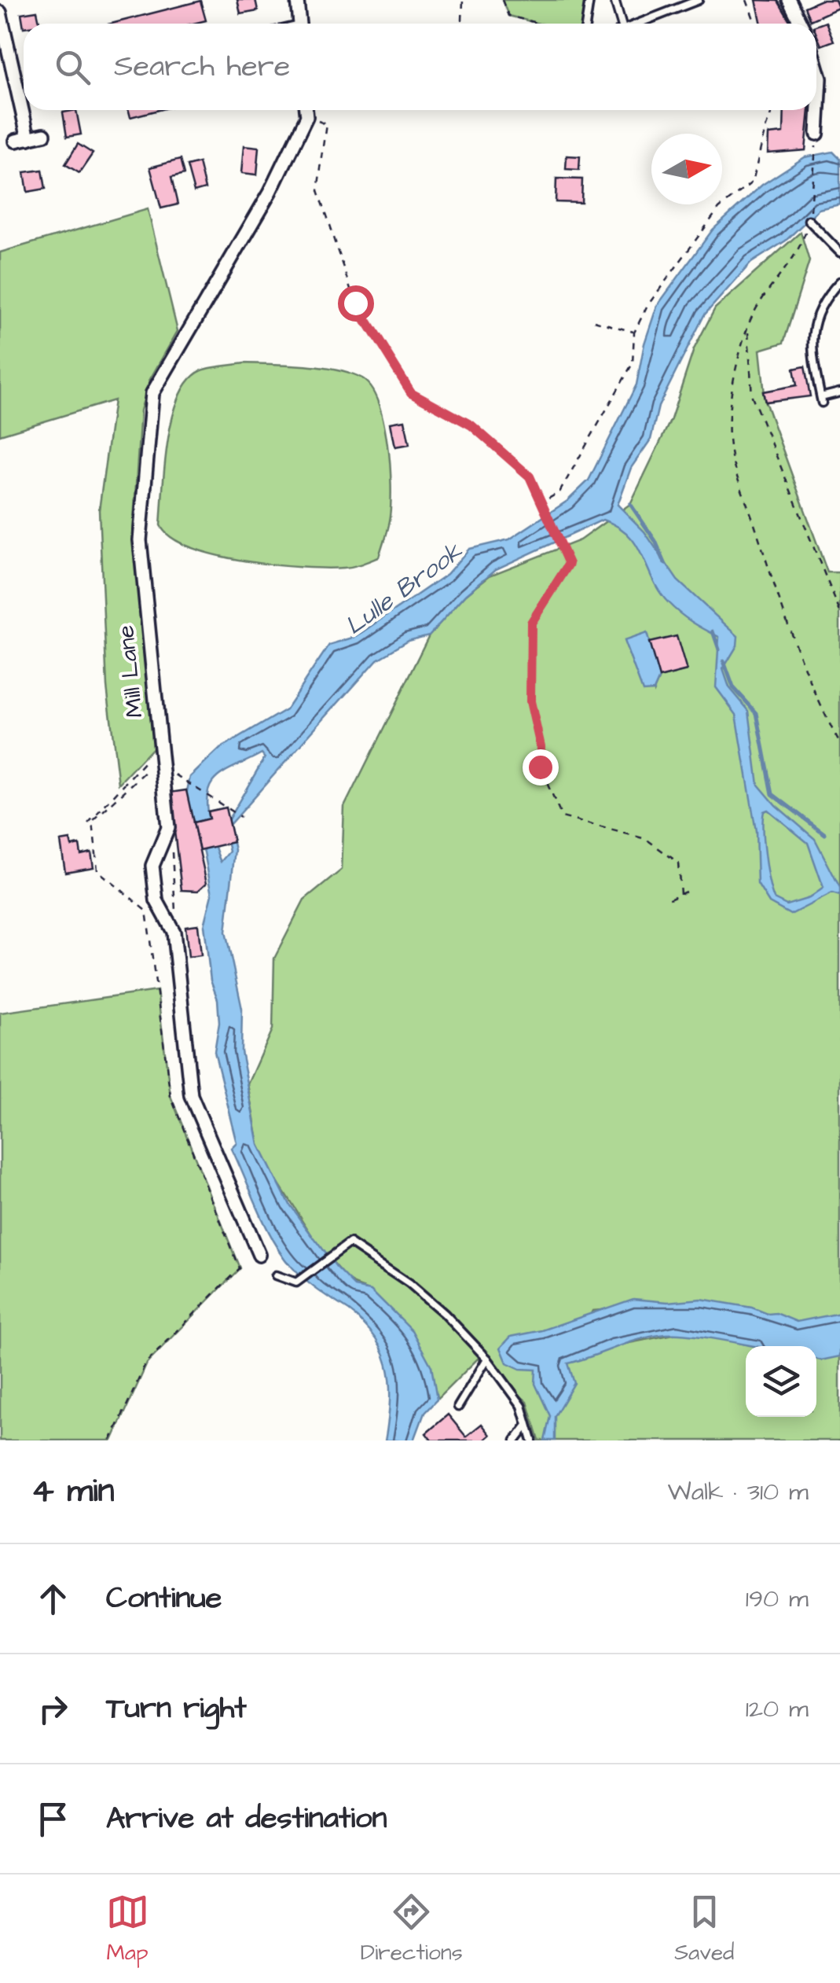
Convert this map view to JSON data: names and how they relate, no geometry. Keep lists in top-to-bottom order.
{
  "streets": {
    "street": ["Mill Lane"]
  },
  "water": ["Lulle Brook"],
  "north": "right",
  "page": {
    "search": "Search here",
    "heading": ["4 min", "Walk · 310 m"],
    "list": [
      ["Continue", "190 m"],
      ["Turn right", "120 m"],
      "Arrive at destination"
    ],
    "nav": ["Map", "Directions", "Saved"]
  }
}
